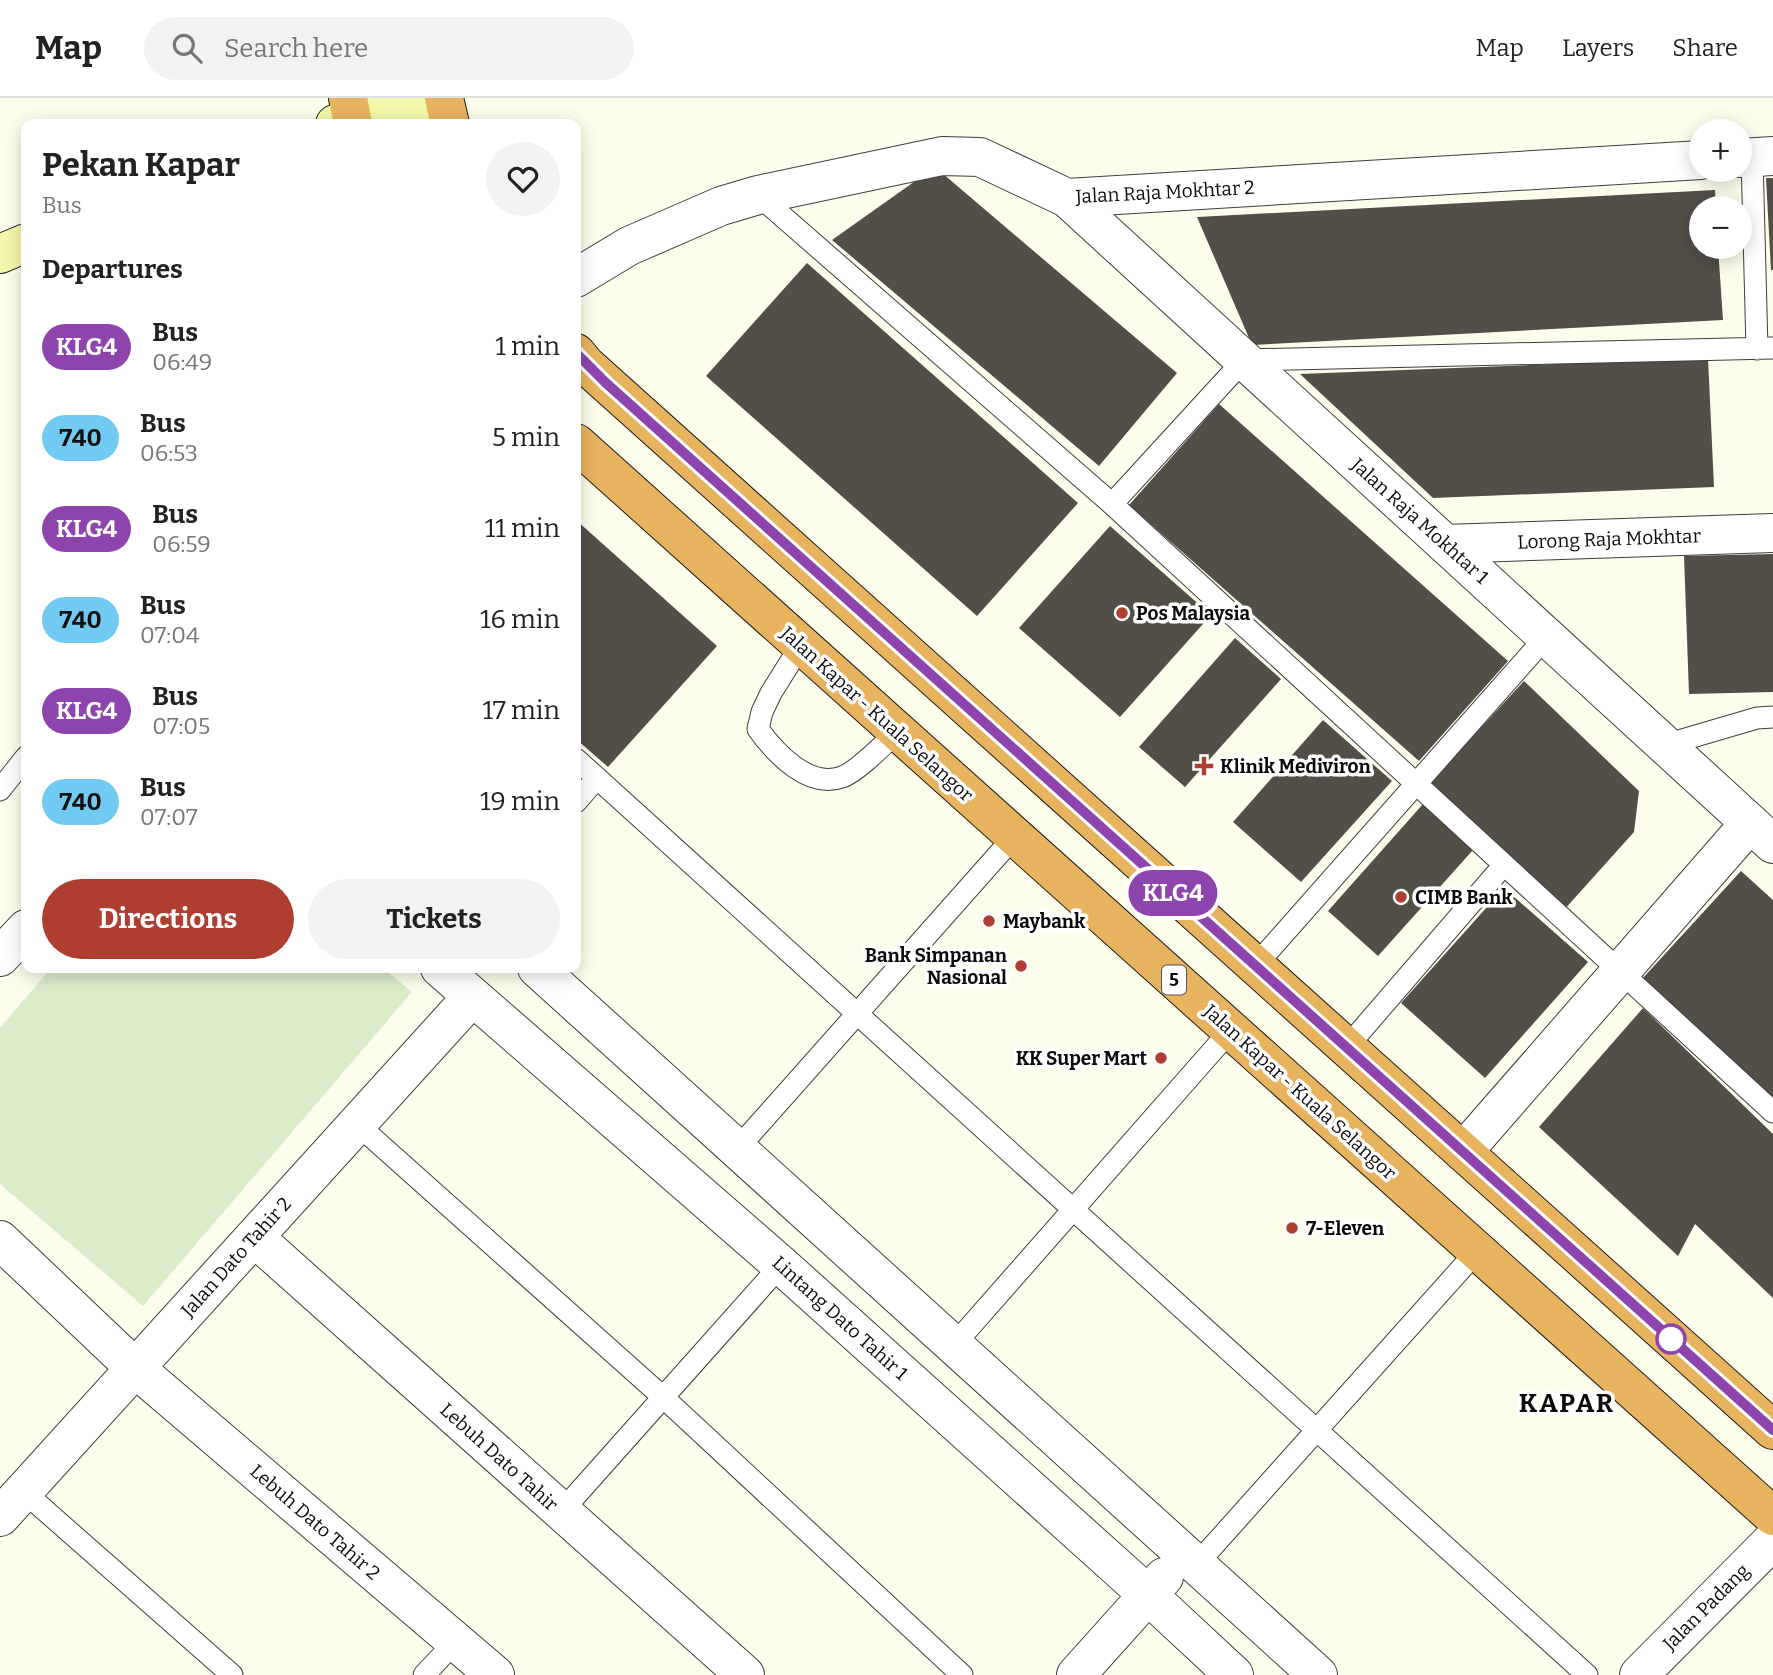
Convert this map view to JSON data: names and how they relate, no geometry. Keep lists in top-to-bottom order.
{
  "streets": {
    "highway": ["Jalan Kapar - Kuala Selangor", "5"],
    "street": [
      "Jalan Raja Mokhtar 2",
      "Jalan Raja Mokhtar 1",
      "Lorong Raja Mokhtar",
      "Jalan Dato Tahir 2",
      "Lintang Dato Tahir 1",
      "Lebuh Dato Tahir",
      "Lebuh Dato Tahir 2",
      "Jalan Padang"
    ]
  },
  "crossings": [
    ["Jalan Raja Mokhtar 2", "Jalan Raja Mokhtar 1"],
    ["Jalan Raja Mokhtar 1", "Lorong Raja Mokhtar"],
    ["Jalan Dato Tahir 2", "Lintang Dato Tahir 1"],
    ["Jalan Dato Tahir 2", "Lebuh Dato Tahir"],
    ["Jalan Dato Tahir 2", "Lebuh Dato Tahir 2"]
  ],
  "districts": ["KAPAR"],
  "places": {
    "other": [
      "Pos Malaysia",
      "CIMB Bank",
      "Maybank",
      "Bank Simpanan Nasional",
      "KK Super Mart",
      "7-Eleven"
    ],
    "health": ["Klinik Mediviron"]
  },
  "lines": ["bus line KLG4"],
  "page": {
    "header": "Map",
    "search": "Search here",
    "nav": ["Map", "Layers", "Share"],
    "on_map": "KLG4",
    "map_buttons": ["+", "−"],
    "heading": [
      ["Pekan Kapar", "Bus"],
      "Departures"
    ],
    "list": [
      {
        "mark": "KLG4",
        "name": "Bus",
        "note": "06:49",
        "value": "1 min"
      },
      {
        "mark": "740",
        "name": "Bus",
        "note": "06:53",
        "value": "5 min"
      },
      {
        "mark": "KLG4",
        "name": "Bus",
        "note": "06:59",
        "value": "11 min"
      },
      {
        "mark": "740",
        "name": "Bus",
        "note": "07:04",
        "value": "16 min"
      },
      {
        "mark": "KLG4",
        "name": "Bus",
        "note": "07:05",
        "value": "17 min"
      },
      {
        "mark": "740",
        "name": "Bus",
        "note": "07:07",
        "value": "19 min"
      }
    ],
    "buttons": ["Directions", "Tickets"]
  }
}
